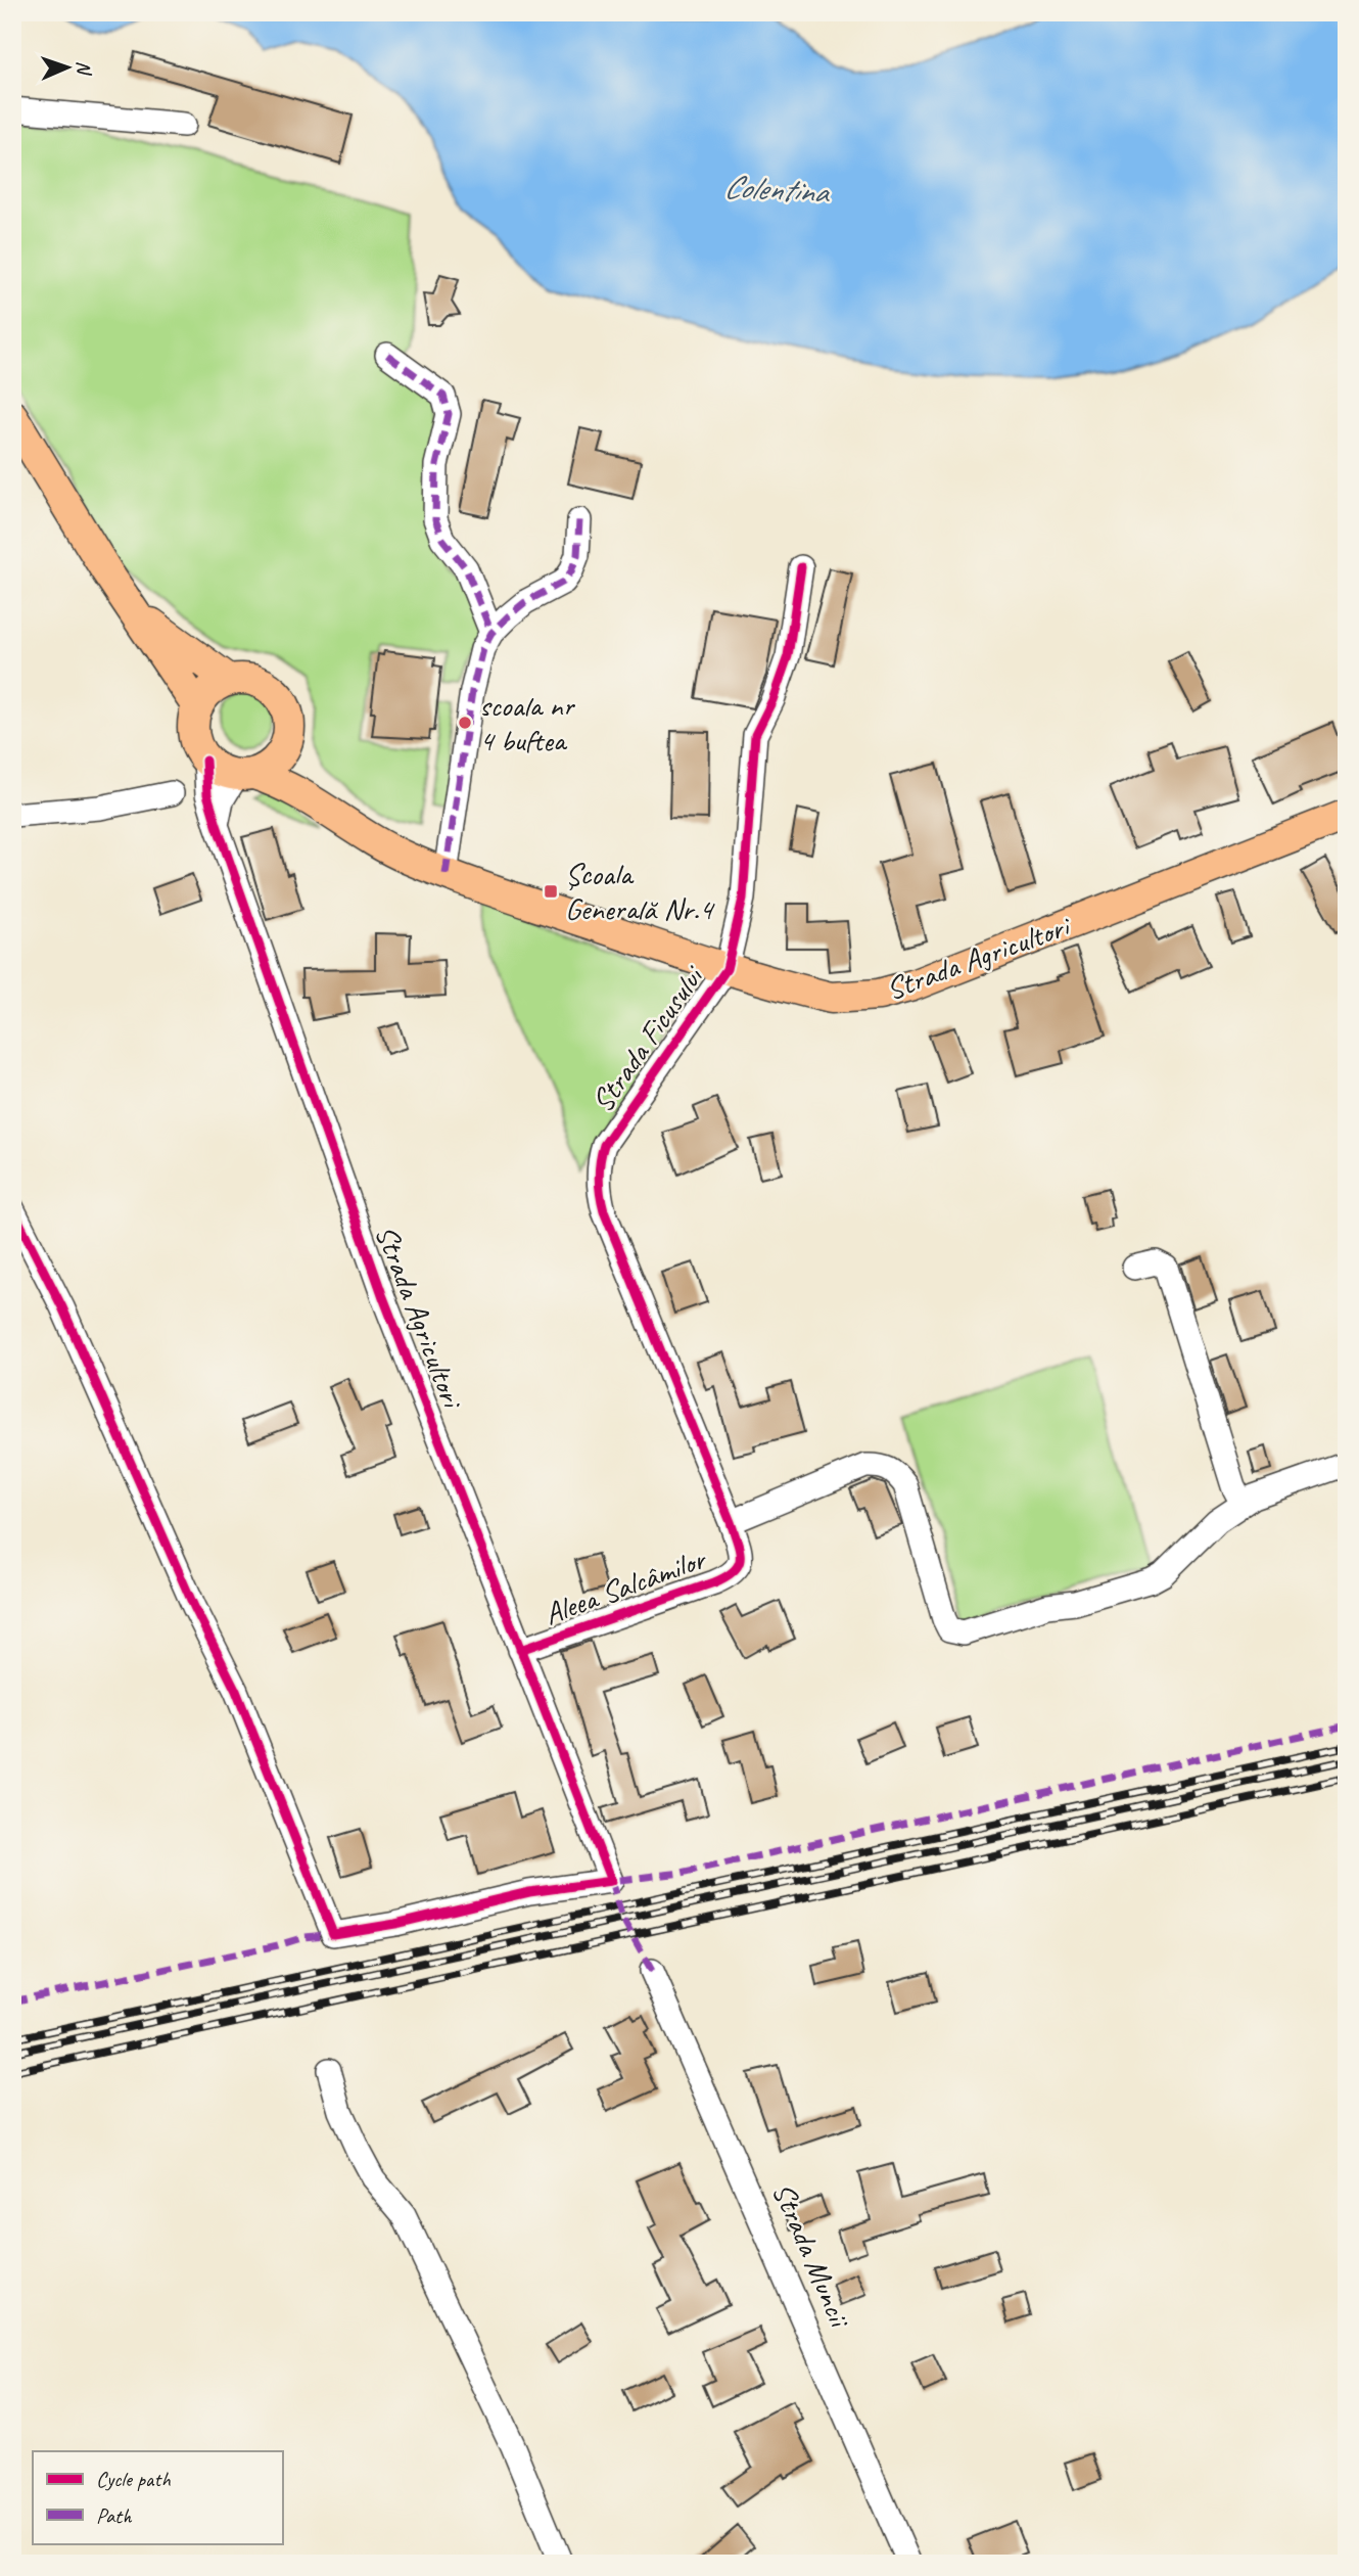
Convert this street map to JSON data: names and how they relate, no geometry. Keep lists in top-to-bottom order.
{
  "streets": {
    "main road": ["Strada Agricultori"],
    "street": ["Strada Ficusului", "Aleea Salcâmilor", "Strada Muncii"]
  },
  "crossings": [
    ["Strada Agricultori", "Strada Ficusului"],
    ["Strada Agricultori", "Aleea Salcâmilor"],
    ["Strada Ficusului", "Aleea Salcâmilor"]
  ],
  "water": ["Colentina"],
  "places": {
    "other": ["scoala nr 4 buftea"],
    "transit": ["Școala Generală Nr.4"]
  },
  "legend": ["Cycle path", "Path"],
  "north": "right"
}
